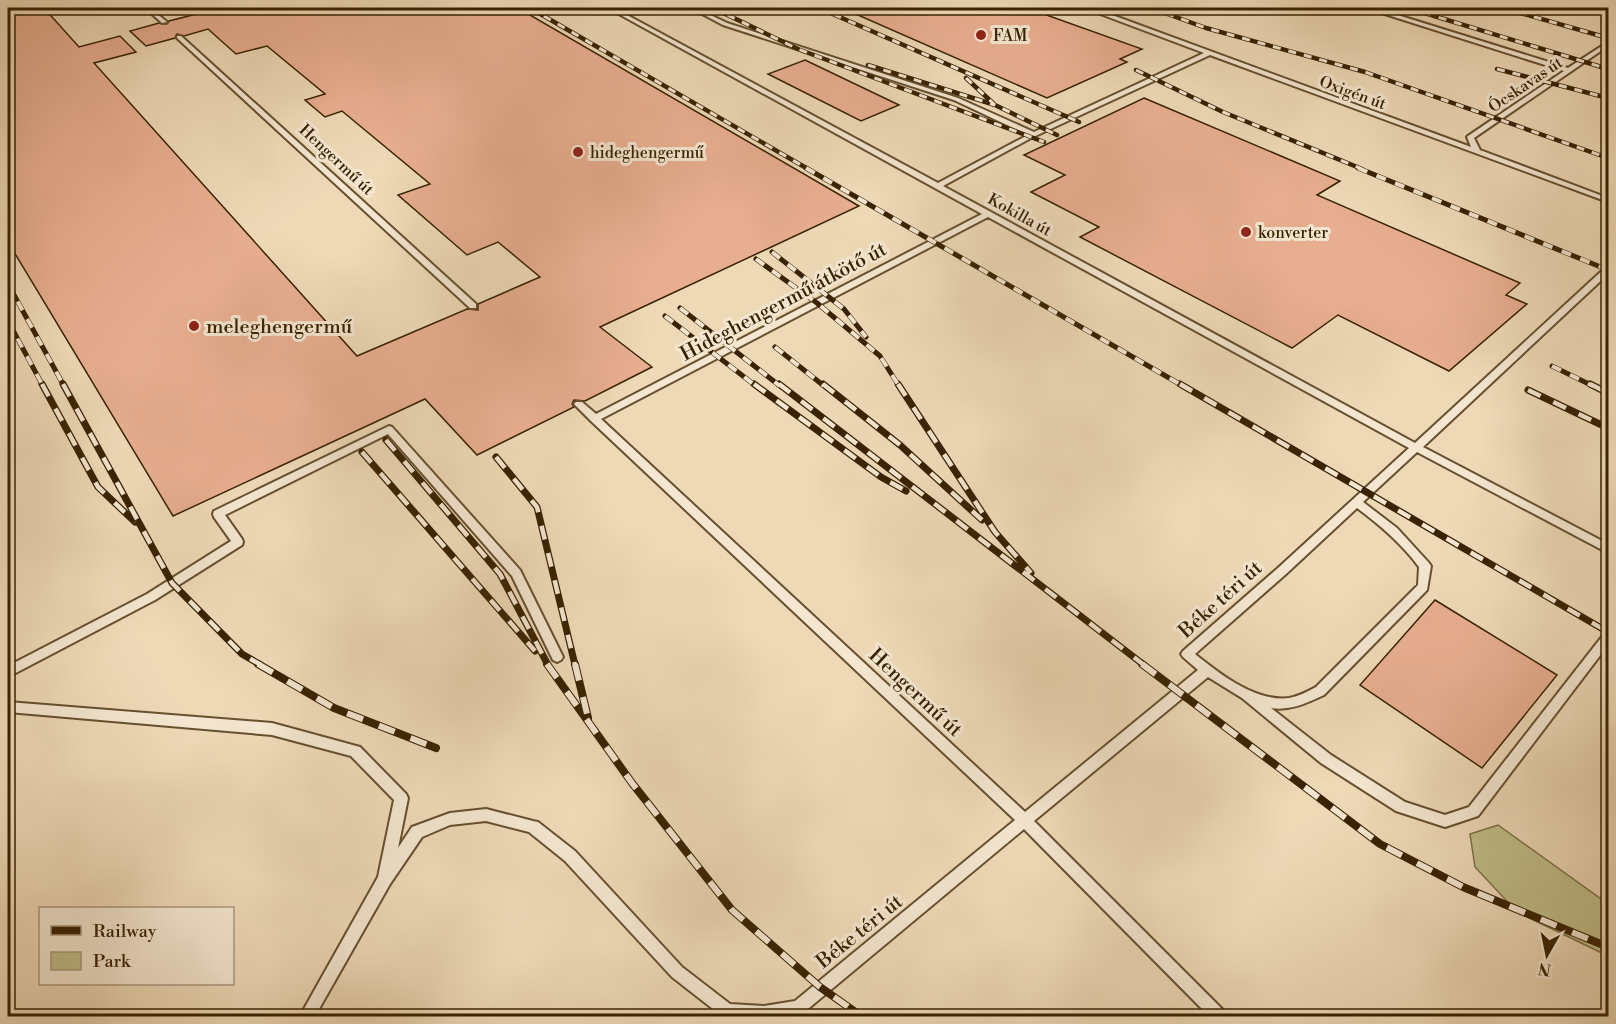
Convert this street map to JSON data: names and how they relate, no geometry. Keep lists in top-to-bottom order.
{
  "streets": {
    "lane": [
      "Ócskavas út",
      "Oxigén út",
      "Hengermű út",
      "Kokilla út",
      "Hideghengermű átkötő út",
      "Béke téri út"
    ]
  },
  "crossings": [
    ["Ócskavas út", "Oxigén út"],
    ["Hengermű út", "Hideghengermű átkötő út"],
    ["Hengermű út", "Béke téri út"],
    ["Kokilla út", "Hideghengermű átkötő út"],
    ["Kokilla út", "Béke téri út"]
  ],
  "places": [
    "FAM",
    "hideghengermű",
    "konverter",
    "meleghengermű"
  ],
  "legend": ["Railway", "Park"],
  "north": "bottom"
}
